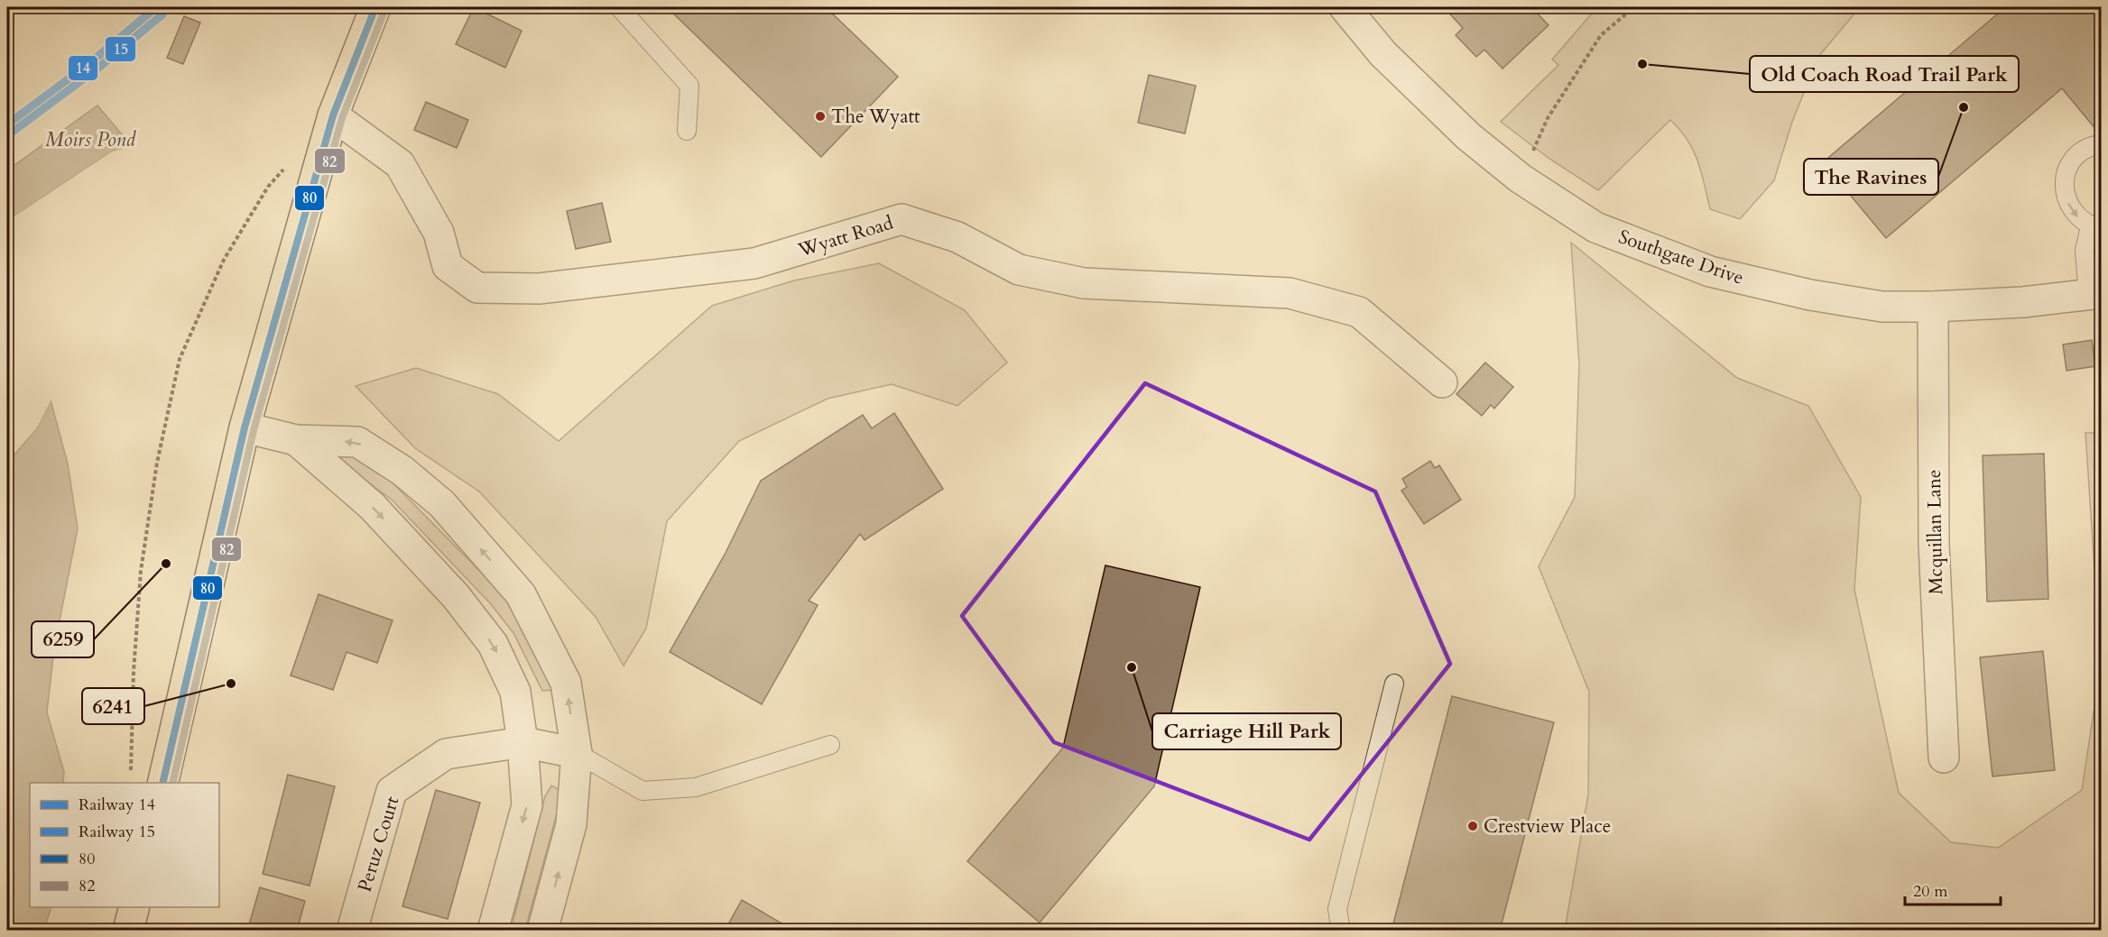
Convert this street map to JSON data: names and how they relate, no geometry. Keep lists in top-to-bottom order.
{
  "streets": {
    "street": [
      "Wyatt Road",
      "Southgate Drive",
      "Mcquillan Lane",
      "Peruz Court"
    ]
  },
  "crossings": [
    ["Southgate Drive", "Mcquillan Lane"]
  ],
  "water": ["Moirs Pond"],
  "places": [
    "Old Coach Road Trail Park",
    "The Ravines",
    "The Wyatt",
    "6259",
    "Carriage Hill Park",
    "6241",
    "Crestview Place"
  ],
  "lines": [
    "rail line 14",
    "transit line 80",
    "transit line 82",
    "rail line 15"
  ],
  "legend": [
    "Railway 14",
    "Railway 15",
    "80",
    "82"
  ],
  "scale_bar": "20 m"
}
